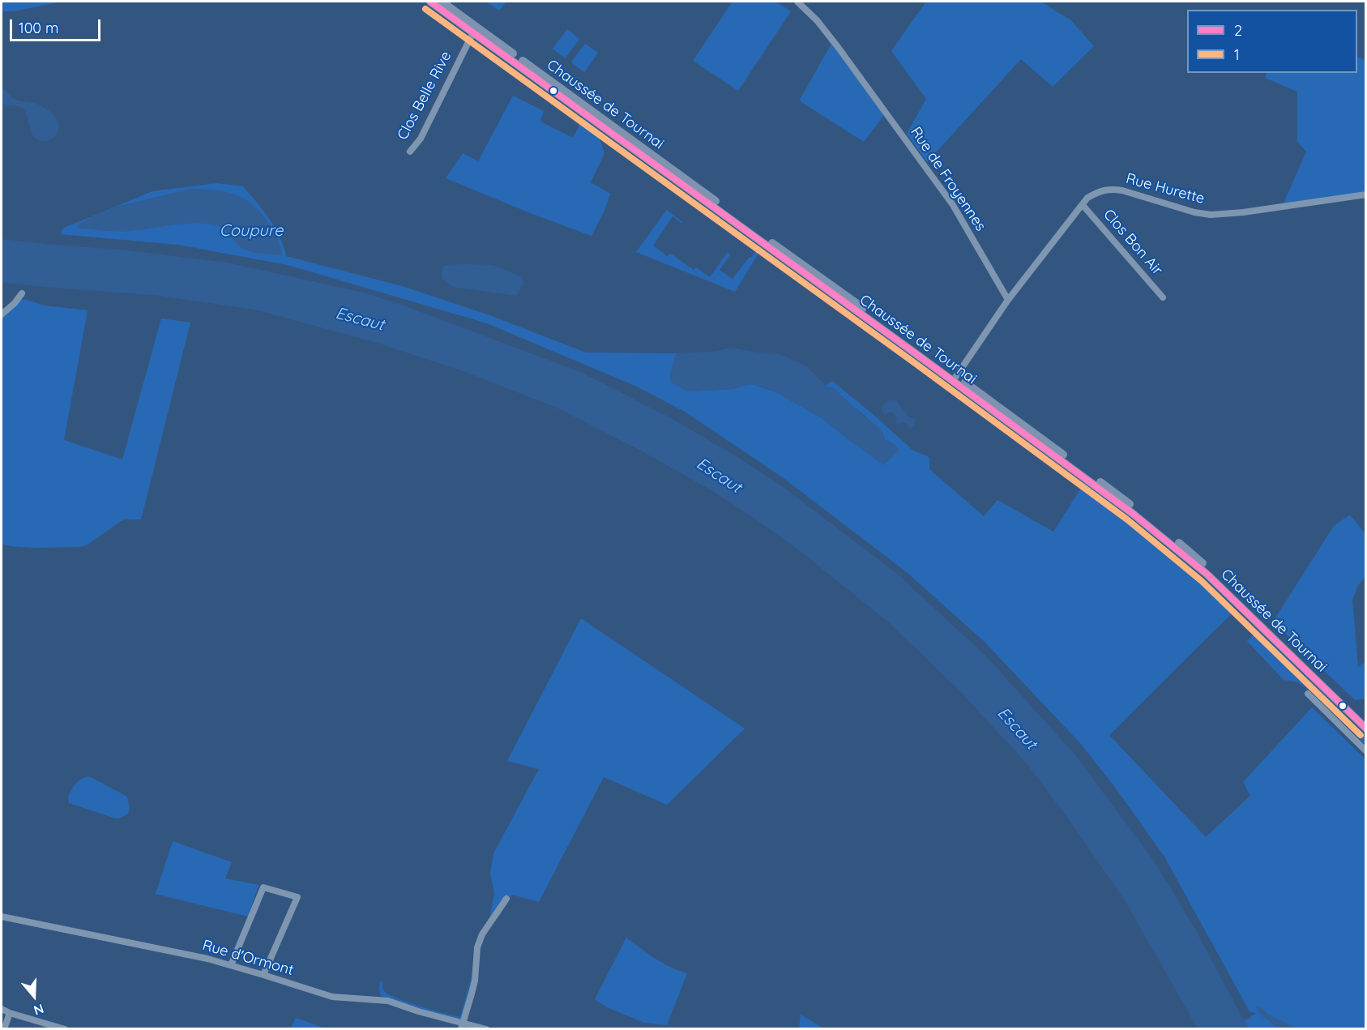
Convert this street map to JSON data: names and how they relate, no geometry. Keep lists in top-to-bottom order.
{
  "streets": {
    "main road": ["Chaussée de Tournai"],
    "street": [
      "Clos Belle Rive",
      "Rue de Froyennes",
      "Rue Hurette",
      "Clos Bon Air",
      "Rue d'Ormont"
    ]
  },
  "crossings": [
    ["Clos Belle Rive", "Chaussée de Tournai"],
    ["Rue de Froyennes", "Rue Hurette"],
    ["Rue Hurette", "Clos Bon Air"]
  ],
  "water": ["Coupure", "Escaut"],
  "lines": ["transit line 2", "transit line 1"],
  "legend": ["2", "1"],
  "scale_bar": "100 m",
  "north": "bottom"
}
